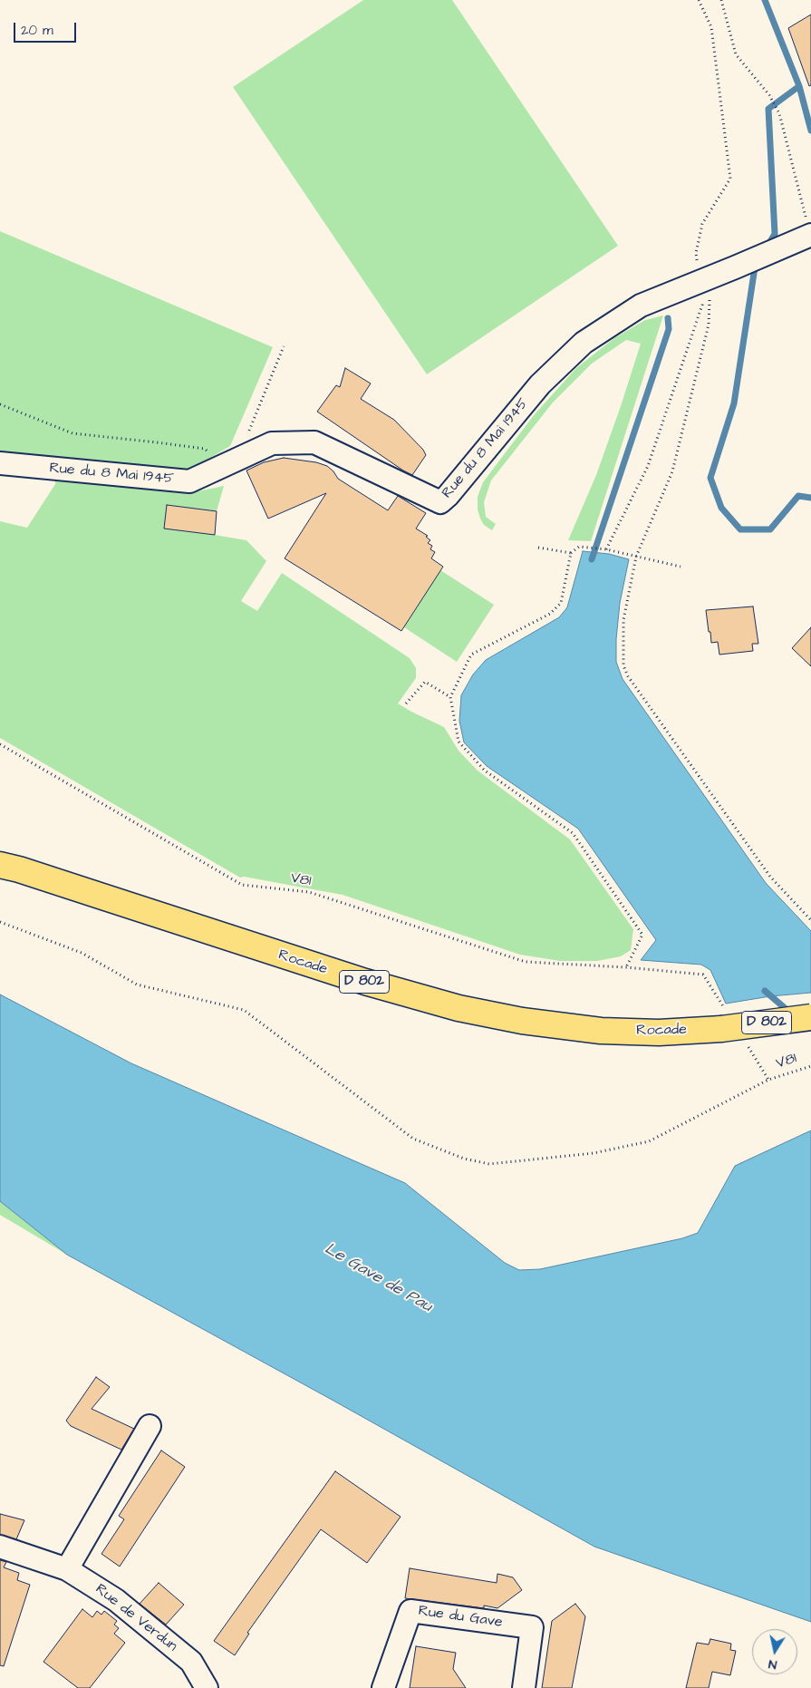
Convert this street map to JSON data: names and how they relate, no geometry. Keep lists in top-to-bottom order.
{
  "streets": {
    "main road": ["Rocade", "D 802"],
    "street": ["Rue du 8 Mai 1945", "Rue du Gave", "Rue de Verdun"],
    "path": ["V81"]
  },
  "water": ["Le Gave de Pau"],
  "scale_bar": "20 m",
  "north": "bottom"
}
